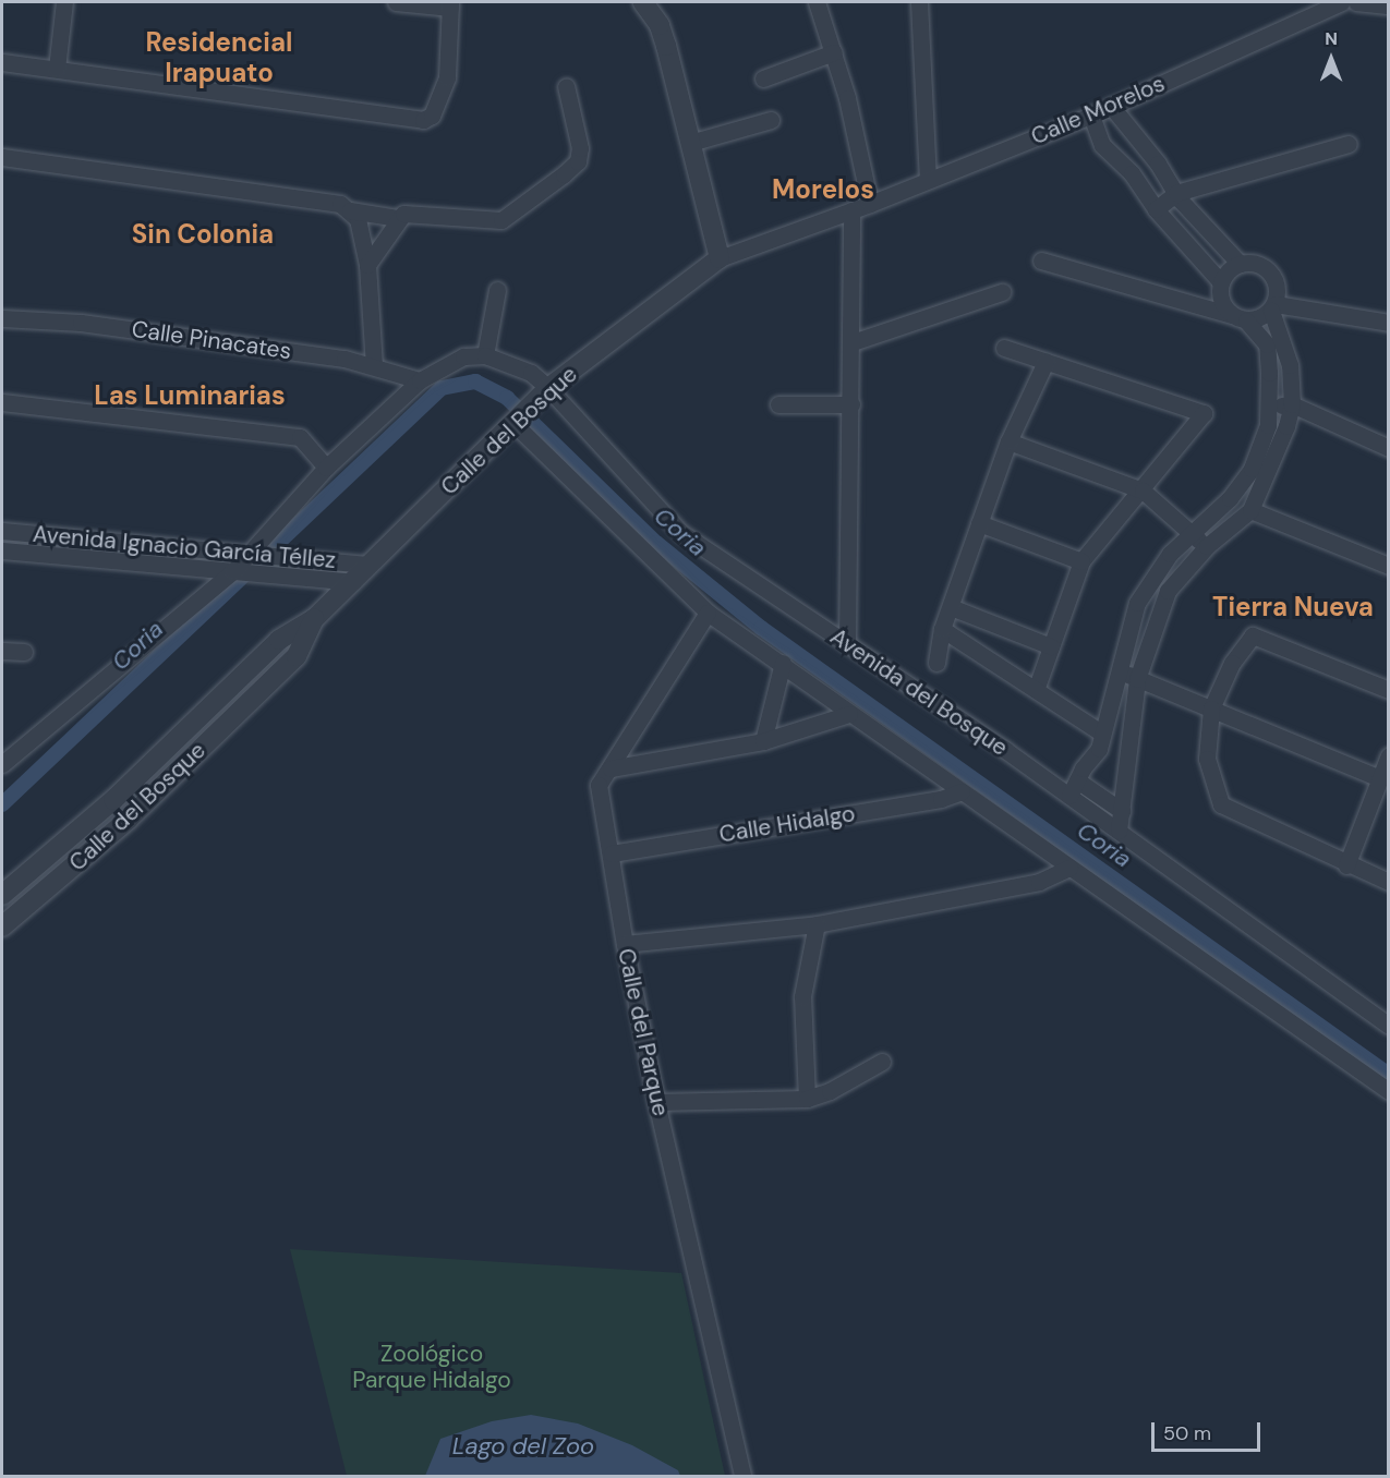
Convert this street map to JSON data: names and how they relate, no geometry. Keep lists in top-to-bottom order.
{
  "streets": {
    "street": [
      "Calle Morelos",
      "Calle Pinacates",
      "Calle del Bosque",
      "Avenida Ignacio García Téllez",
      "Avenida del Bosque",
      "Calle Hidalgo",
      "Calle del Parque"
    ]
  },
  "crossings": [
    ["Calle Morelos", "Calle del Bosque"],
    ["Calle Pinacates", "Avenida del Bosque"],
    ["Calle del Bosque", "Avenida Ignacio García Téllez"],
    ["Calle del Bosque", "Avenida del Bosque"],
    ["Calle Hidalgo", "Calle del Parque"]
  ],
  "districts": [
    "Residencial Irapuato",
    "Morelos",
    "Sin Colonia",
    "Las Luminarias",
    "Tierra Nueva"
  ],
  "water": ["Coria", "Lago del Zoo"],
  "parks": ["Zoológico Parque Hidalgo"],
  "scale_bar": "50 m",
  "north": "top"
}
